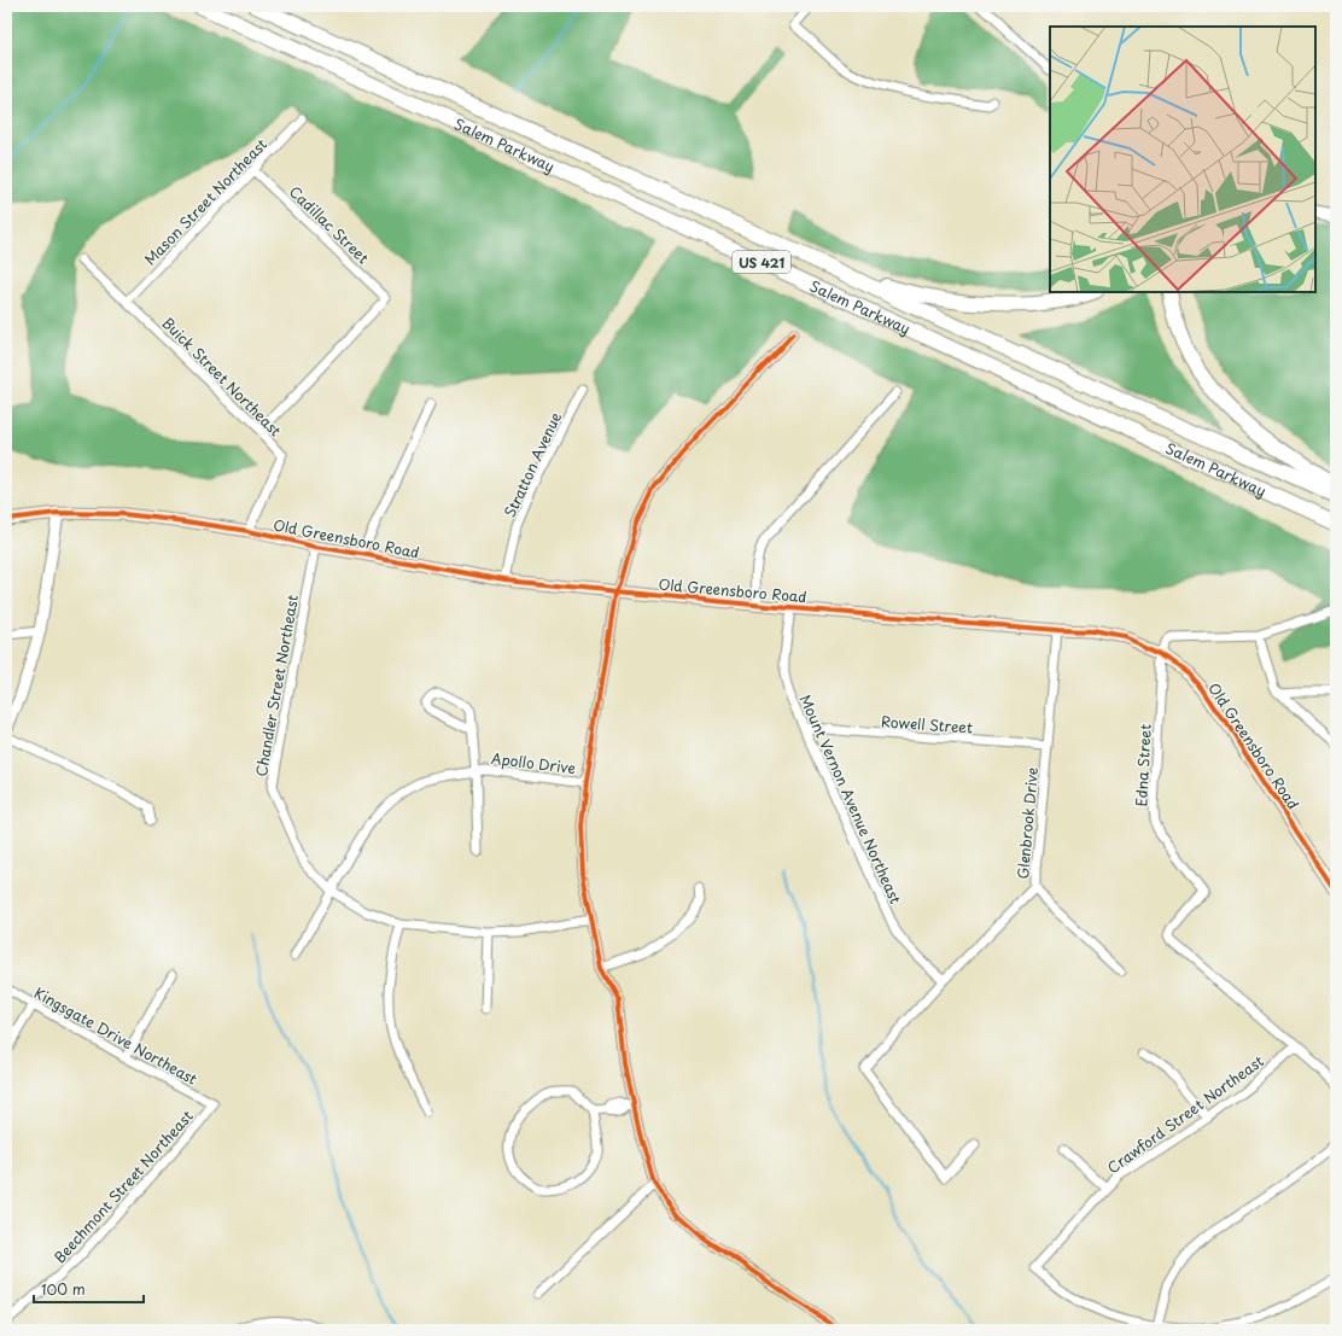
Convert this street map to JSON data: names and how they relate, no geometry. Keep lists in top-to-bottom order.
{
  "streets": {
    "highway": ["Salem Parkway", "US 421"],
    "street": [
      "Mason Street Northeast",
      "Cadillac Street",
      "Buick Street Northeast",
      "Stratton Avenue",
      "Old Greensboro Road",
      "Chandler Street Northeast",
      "Rowell Street",
      "Apollo Drive",
      "Edna Street",
      "Mount Vernon Avenue Northeast",
      "Glenbrook Drive",
      "Kingsgate Drive Northeast",
      "Crawford Street Northeast",
      "Beechmont Street Northeast"
    ]
  },
  "crossings": [
    ["Mason Street Northeast", "Cadillac Street"],
    ["Mason Street Northeast", "Buick Street Northeast"],
    ["Cadillac Street", "Buick Street Northeast"],
    ["Buick Street Northeast", "Old Greensboro Road"],
    ["Stratton Avenue", "Old Greensboro Road"],
    ["Old Greensboro Road", "Chandler Street Northeast"],
    ["Old Greensboro Road", "Edna Street"],
    ["Old Greensboro Road", "Mount Vernon Avenue Northeast"],
    ["Old Greensboro Road", "Glenbrook Drive"],
    ["Chandler Street Northeast", "Apollo Drive"],
    ["Rowell Street", "Mount Vernon Avenue Northeast"],
    ["Rowell Street", "Glenbrook Drive"],
    ["Edna Street", "Crawford Street Northeast"],
    ["Mount Vernon Avenue Northeast", "Glenbrook Drive"],
    ["Kingsgate Drive Northeast", "Beechmont Street Northeast"]
  ],
  "scale_bar": "100 m"
}
